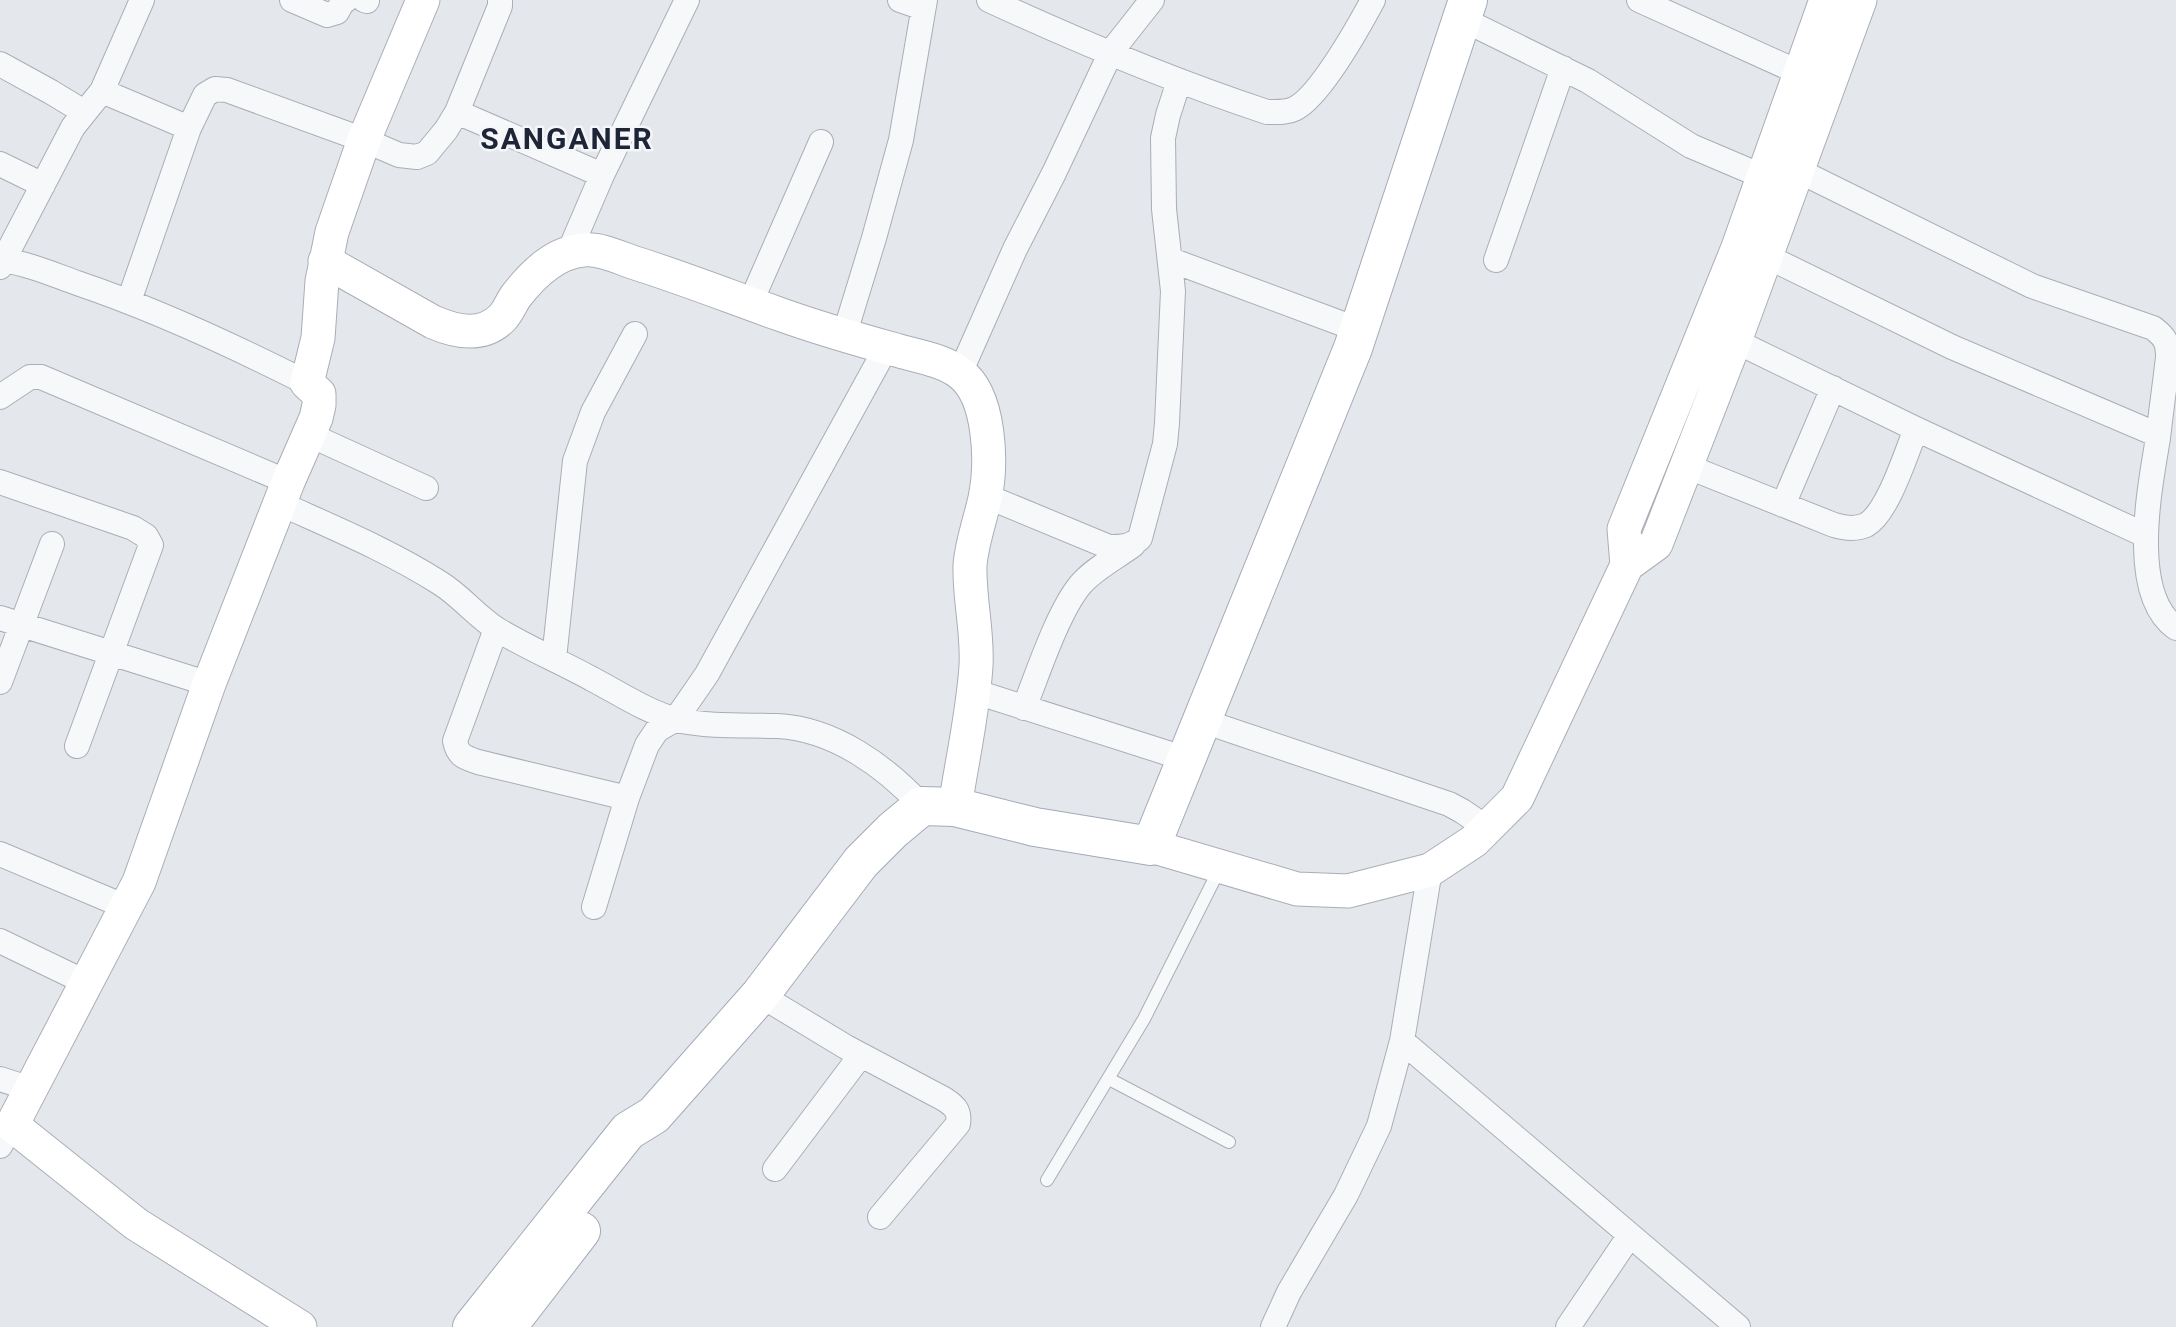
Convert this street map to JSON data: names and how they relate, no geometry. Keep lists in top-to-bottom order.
{
  "districts": ["SANGANER"]
}
